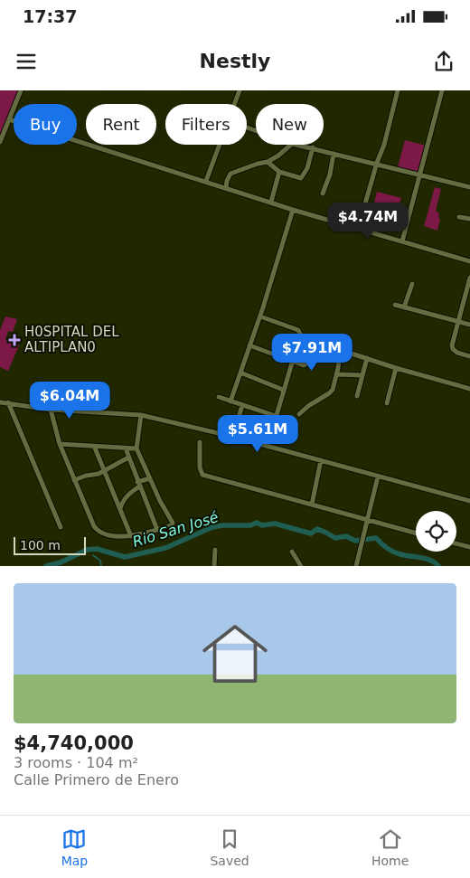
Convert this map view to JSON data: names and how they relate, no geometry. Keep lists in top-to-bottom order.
{
  "water": ["Rio San José"],
  "places": {
    "health": ["H0SPITAL DEL ALTIPLAN0"]
  },
  "scale_bar": "100 m",
  "page": {
    "status": "17:37",
    "header": "Nestly",
    "chip": [
      "Buy",
      "Rent",
      "Filters",
      "New"
    ],
    "price": [
      "$4.74M",
      "$7.91M",
      "$6.04M",
      "$5.61M"
    ],
    "scale": "100 m",
    "list": [
      {
        "name": "$4,740,000",
        "note": "3 rooms · 104 m² · Calle Primero de Enero"
      }
    ],
    "tabs": ["Map", "Saved", "Home"]
  }
}
